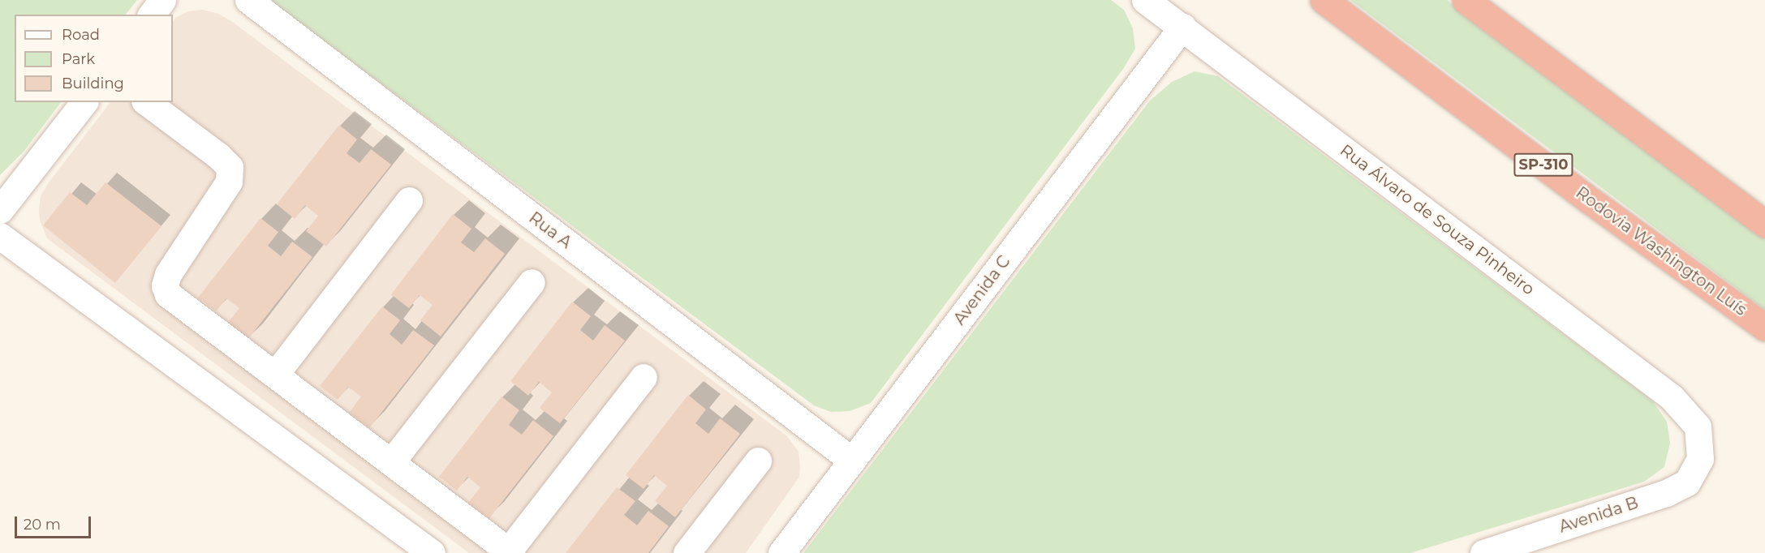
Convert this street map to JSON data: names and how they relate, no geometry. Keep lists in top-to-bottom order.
{
  "streets": {
    "highway": ["SP-310", "Rodovia Washington Luís"],
    "street": [
      "Rua Álvaro de Souza Pinheiro",
      "Rua A",
      "Avenida C",
      "Avenida B"
    ]
  },
  "crossings": [
    ["Rua Álvaro de Souza Pinheiro", "Avenida C"],
    ["Rua Álvaro de Souza Pinheiro", "Avenida B"],
    ["Rua A", "Avenida C"]
  ],
  "legend": ["Road", "Park", "Building"],
  "scale_bar": "20 m"
}
